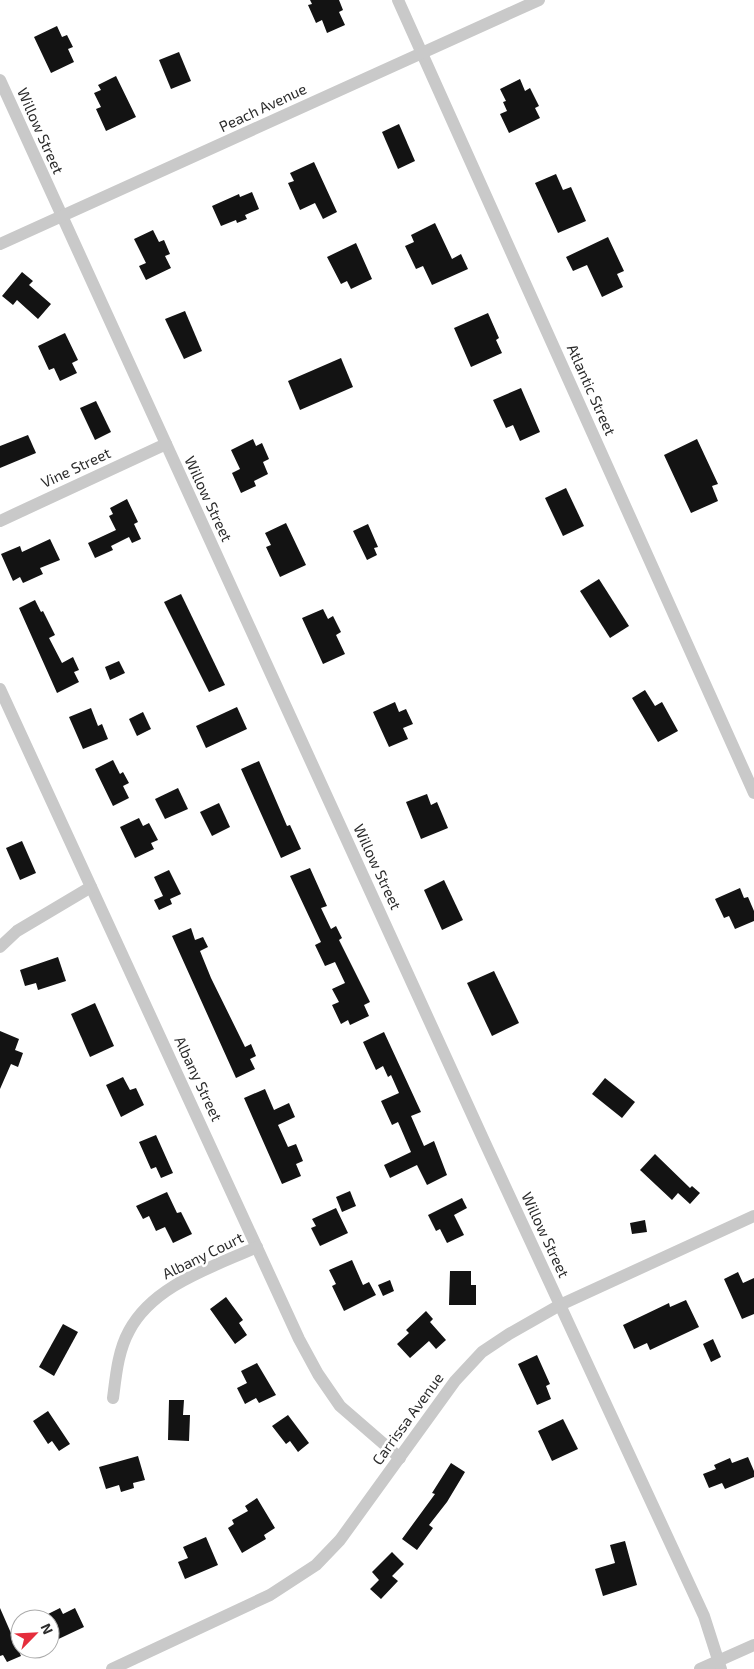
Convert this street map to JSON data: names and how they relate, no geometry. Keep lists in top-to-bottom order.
{
  "streets": {
    "street": [
      "Peach Avenue",
      "Willow Street",
      "Atlantic Street",
      "Vine Street",
      "Albany Street",
      "Albany Court",
      "Carrissa Avenue"
    ]
  },
  "crossings": [
    ["Peach Avenue", "Willow Street"],
    ["Peach Avenue", "Atlantic Street"],
    ["Willow Street", "Vine Street"],
    ["Willow Street", "Carrissa Avenue"],
    ["Albany Street", "Albany Court"],
    ["Albany Street", "Carrissa Avenue"]
  ],
  "north": "top right"
}
